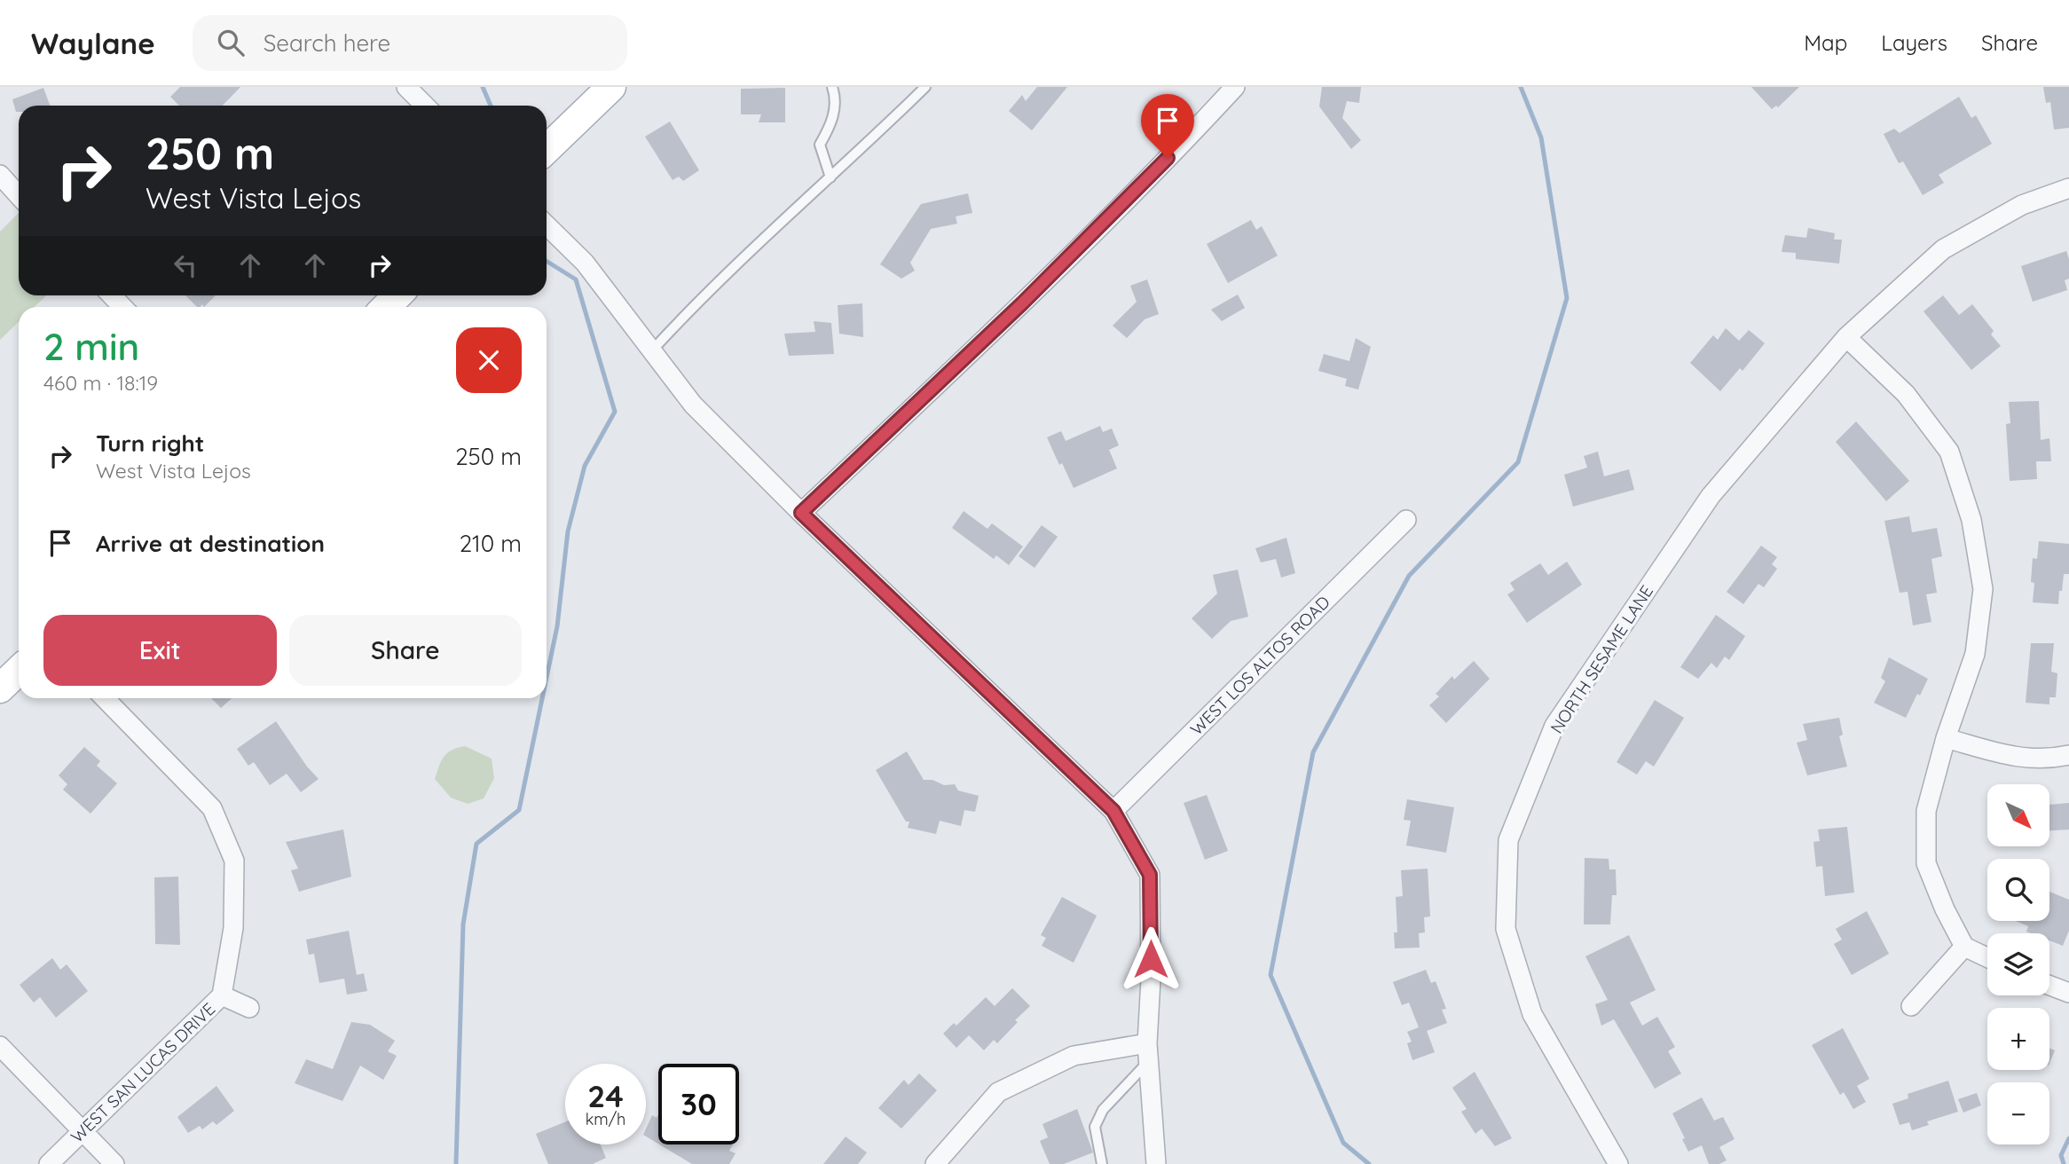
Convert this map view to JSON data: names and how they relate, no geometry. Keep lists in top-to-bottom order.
{
  "streets": {
    "street": ["NORTH SESAME LANE", "WEST LOS ALTOS ROAD", "WEST SAN LUCAS DRIVE"]
  },
  "north": "bottom right",
  "page": {
    "header": "Waylane",
    "search": "Search here",
    "nav": ["Map", "Layers", "Share"],
    "turn": ["250 m", "West Vista Lejos"],
    "heading": ["2 min", "460 m · 18:19"],
    "list": [
      {
        "name": "Turn right",
        "note": "West Vista Lejos",
        "value": "250 m"
      },
      {
        "name": "Arrive at destination",
        "value": "210 m"
      }
    ],
    "buttons": ["Exit", "Share"],
    "map_buttons": ["+", "−"],
    "speed": "24 km/h",
    "limit": "30"
  }
}
